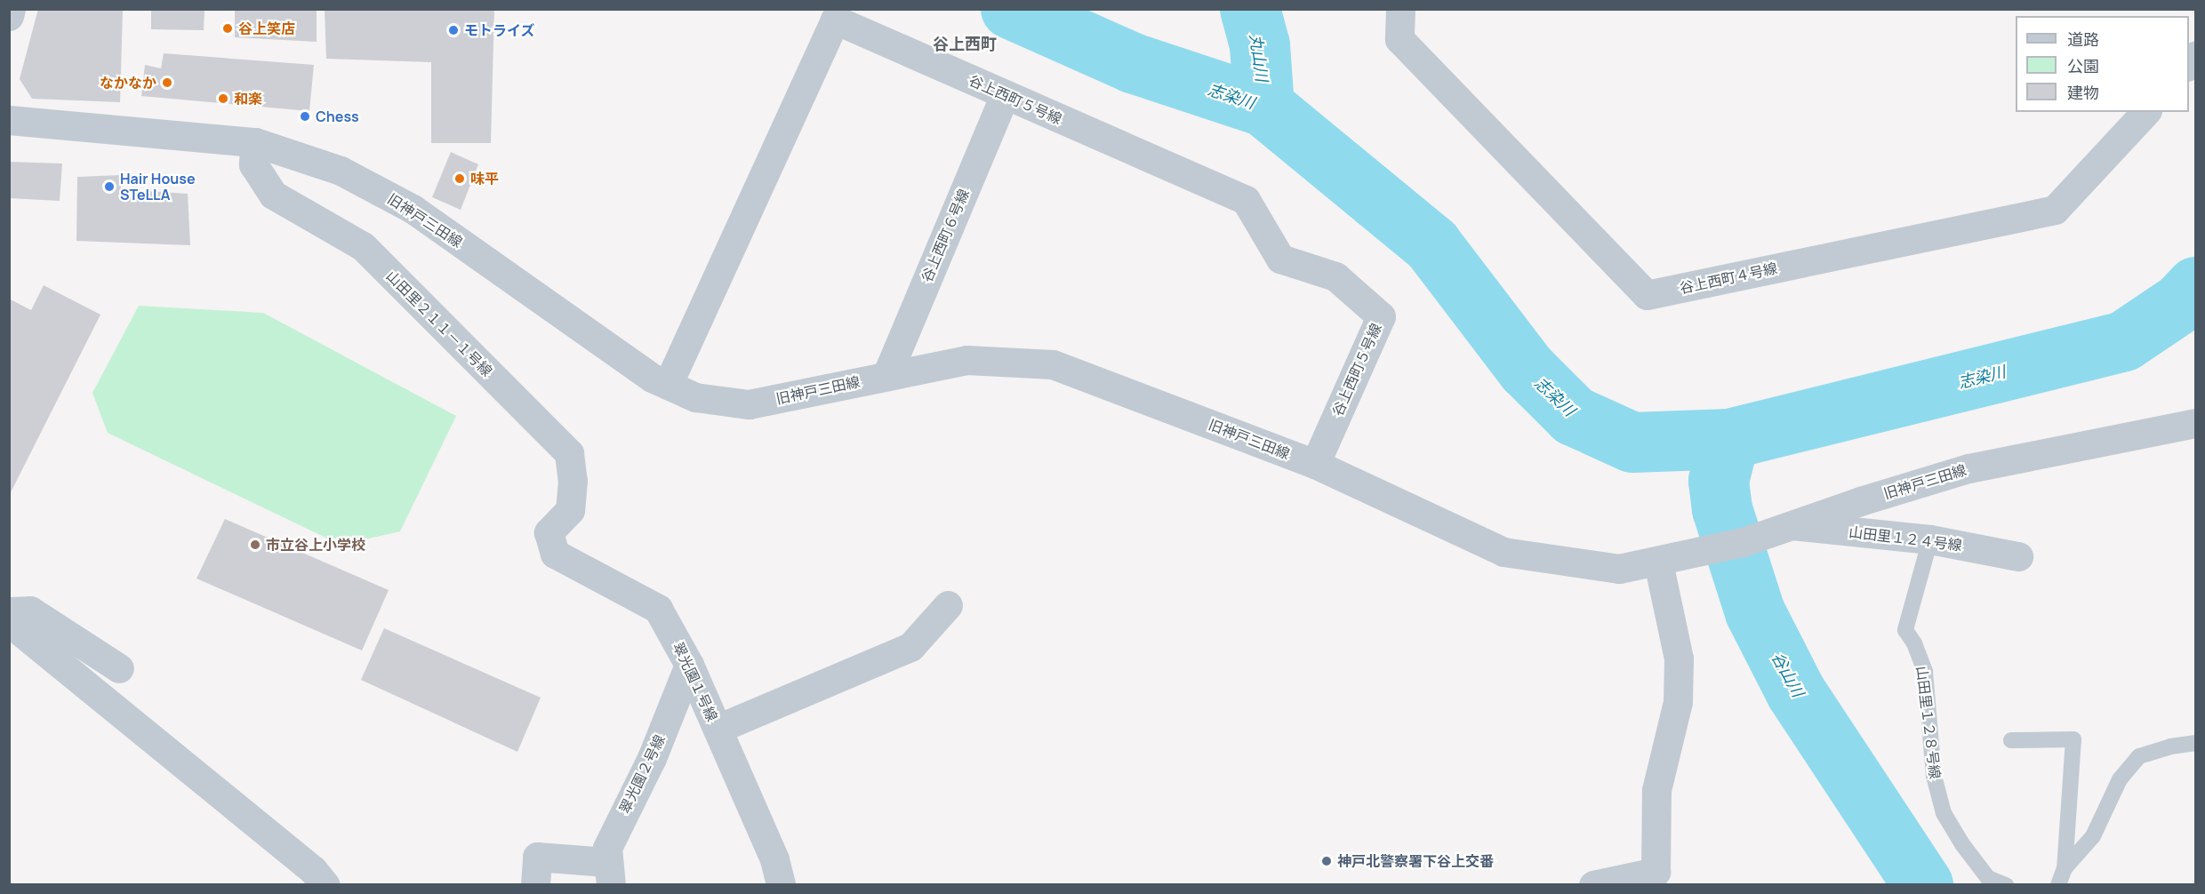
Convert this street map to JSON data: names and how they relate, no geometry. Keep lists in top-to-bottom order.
{
  "streets": {
    "street": [
      "谷上西町５号線",
      "旧神戸三田線",
      "谷上西町６号線",
      "谷上西町４号線",
      "山田里２１１－１号線",
      "山田里１２４号線",
      "翠光園１号線",
      "翠光園２号線"
    ],
    "lane": ["山田里１２８号線"]
  },
  "crossings": [
    ["谷上西町５号線", "旧神戸三田線"],
    ["谷上西町５号線", "谷上西町６号線"],
    ["旧神戸三田線", "谷上西町６号線"],
    ["旧神戸三田線", "山田里２１１－１号線"],
    ["旧神戸三田線", "山田里１２４号線"],
    ["山田里２１１－１号線", "翠光園１号線"],
    ["山田里１２４号線", "山田里１２８号線"],
    ["翠光園１号線", "翠光園２号線"]
  ],
  "districts": ["谷上西町"],
  "water": ["丸山川", "志染川", "谷山川"],
  "places": [
    "谷上笑店",
    "モトライズ",
    "なかなか",
    "和楽",
    "Chess",
    "味平",
    "Hair House STeLLA",
    "市立谷上小学校",
    "神戸北警察署下谷上交番"
  ],
  "legend": ["道路", "公園", "建物"]
}
